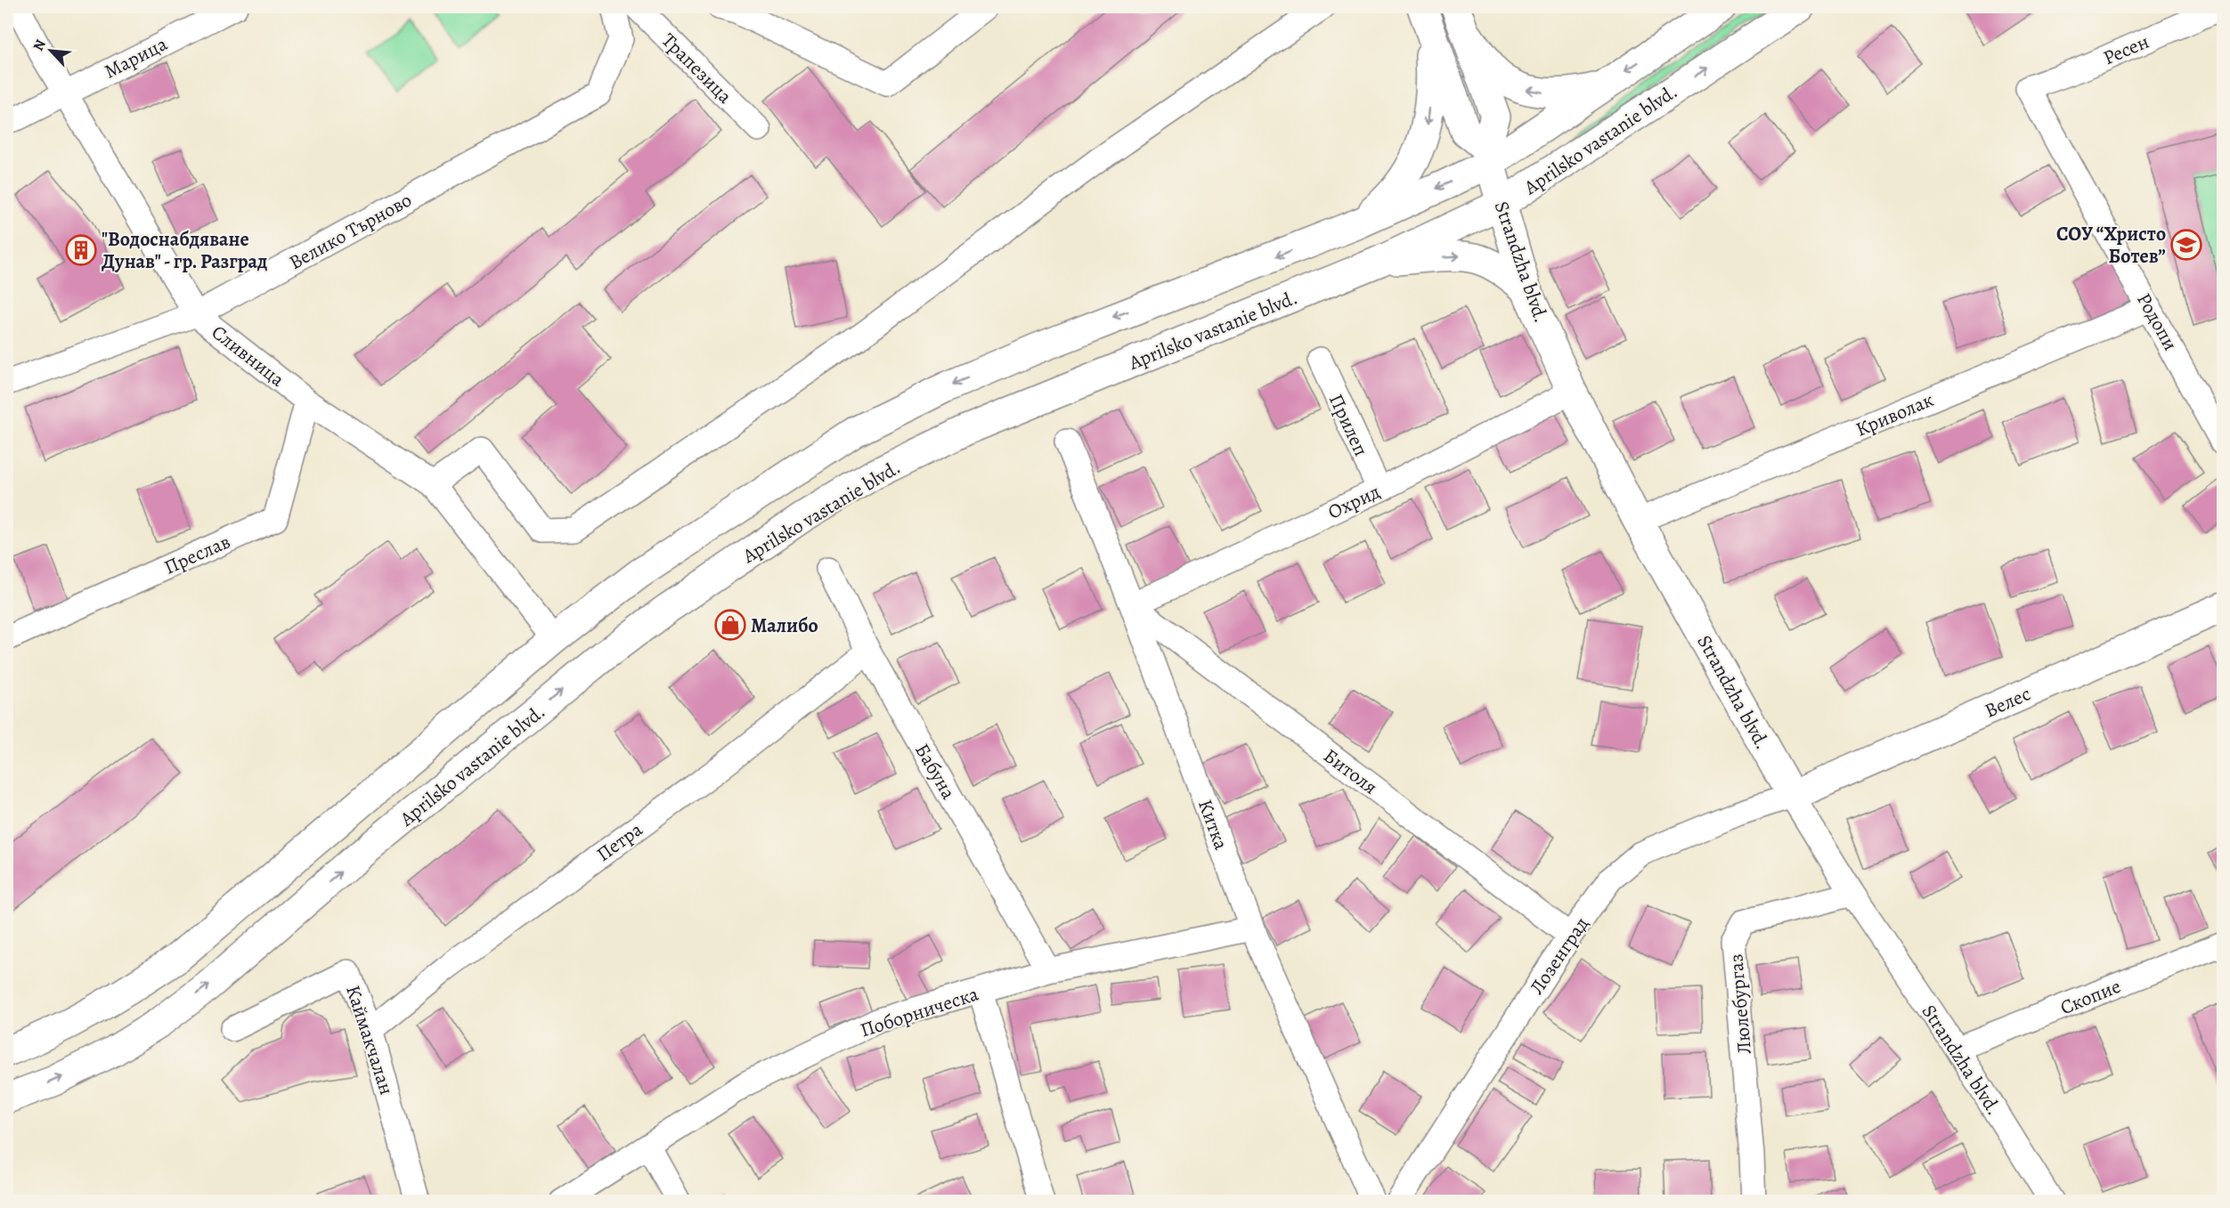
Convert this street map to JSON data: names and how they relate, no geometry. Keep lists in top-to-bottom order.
{
  "streets": {
    "street": [
      "Ресен",
      "Марица",
      "Трапезица",
      "Aprilsko vastanie blvd.",
      "Велико Търново",
      "Strandzha blvd.",
      "Родопи",
      "Сливница",
      "Криволак",
      "Прилеп",
      "Охрид",
      "Преслав",
      "Велес",
      "Бабуна",
      "Битоля",
      "Китка",
      "Петра",
      "Лозенград",
      "Скопие",
      "Люлебургаз",
      "Поборническа",
      "Каймакчалан"
    ]
  },
  "crossings": [
    ["Ресен", "Родопи"],
    ["Марица", "Сливница"],
    ["Aprilsko vastanie blvd.", "Strandzha blvd."],
    ["Aprilsko vastanie blvd.", "Сливница"],
    ["Велико Търново", "Сливница"],
    ["Strandzha blvd.", "Криволак"],
    ["Strandzha blvd.", "Охрид"],
    ["Strandzha blvd.", "Велес"],
    ["Strandzha blvd.", "Лозенград"],
    ["Strandzha blvd.", "Скопие"],
    ["Strandzha blvd.", "Люлебургаз"],
    ["Родопи", "Криволак"],
    ["Сливница", "Преслав"],
    ["Прилеп", "Охрид"],
    ["Охрид", "Битоля"],
    ["Охрид", "Китка"],
    ["Велес", "Лозенград"],
    ["Бабуна", "Петра"],
    ["Бабуна", "Поборническа"],
    ["Битоля", "Китка"],
    ["Битоля", "Лозенград"],
    ["Китка", "Поборническа"],
    ["Петра", "Каймакчалан"]
  ],
  "places": {
    "school or university": ["СОУ “Христо Ботев”"],
    "building": ["\"Водоснабдяване Дунав\" - гр. Разград"],
    "shop": ["Малибо"]
  },
  "north": "top left"
}
